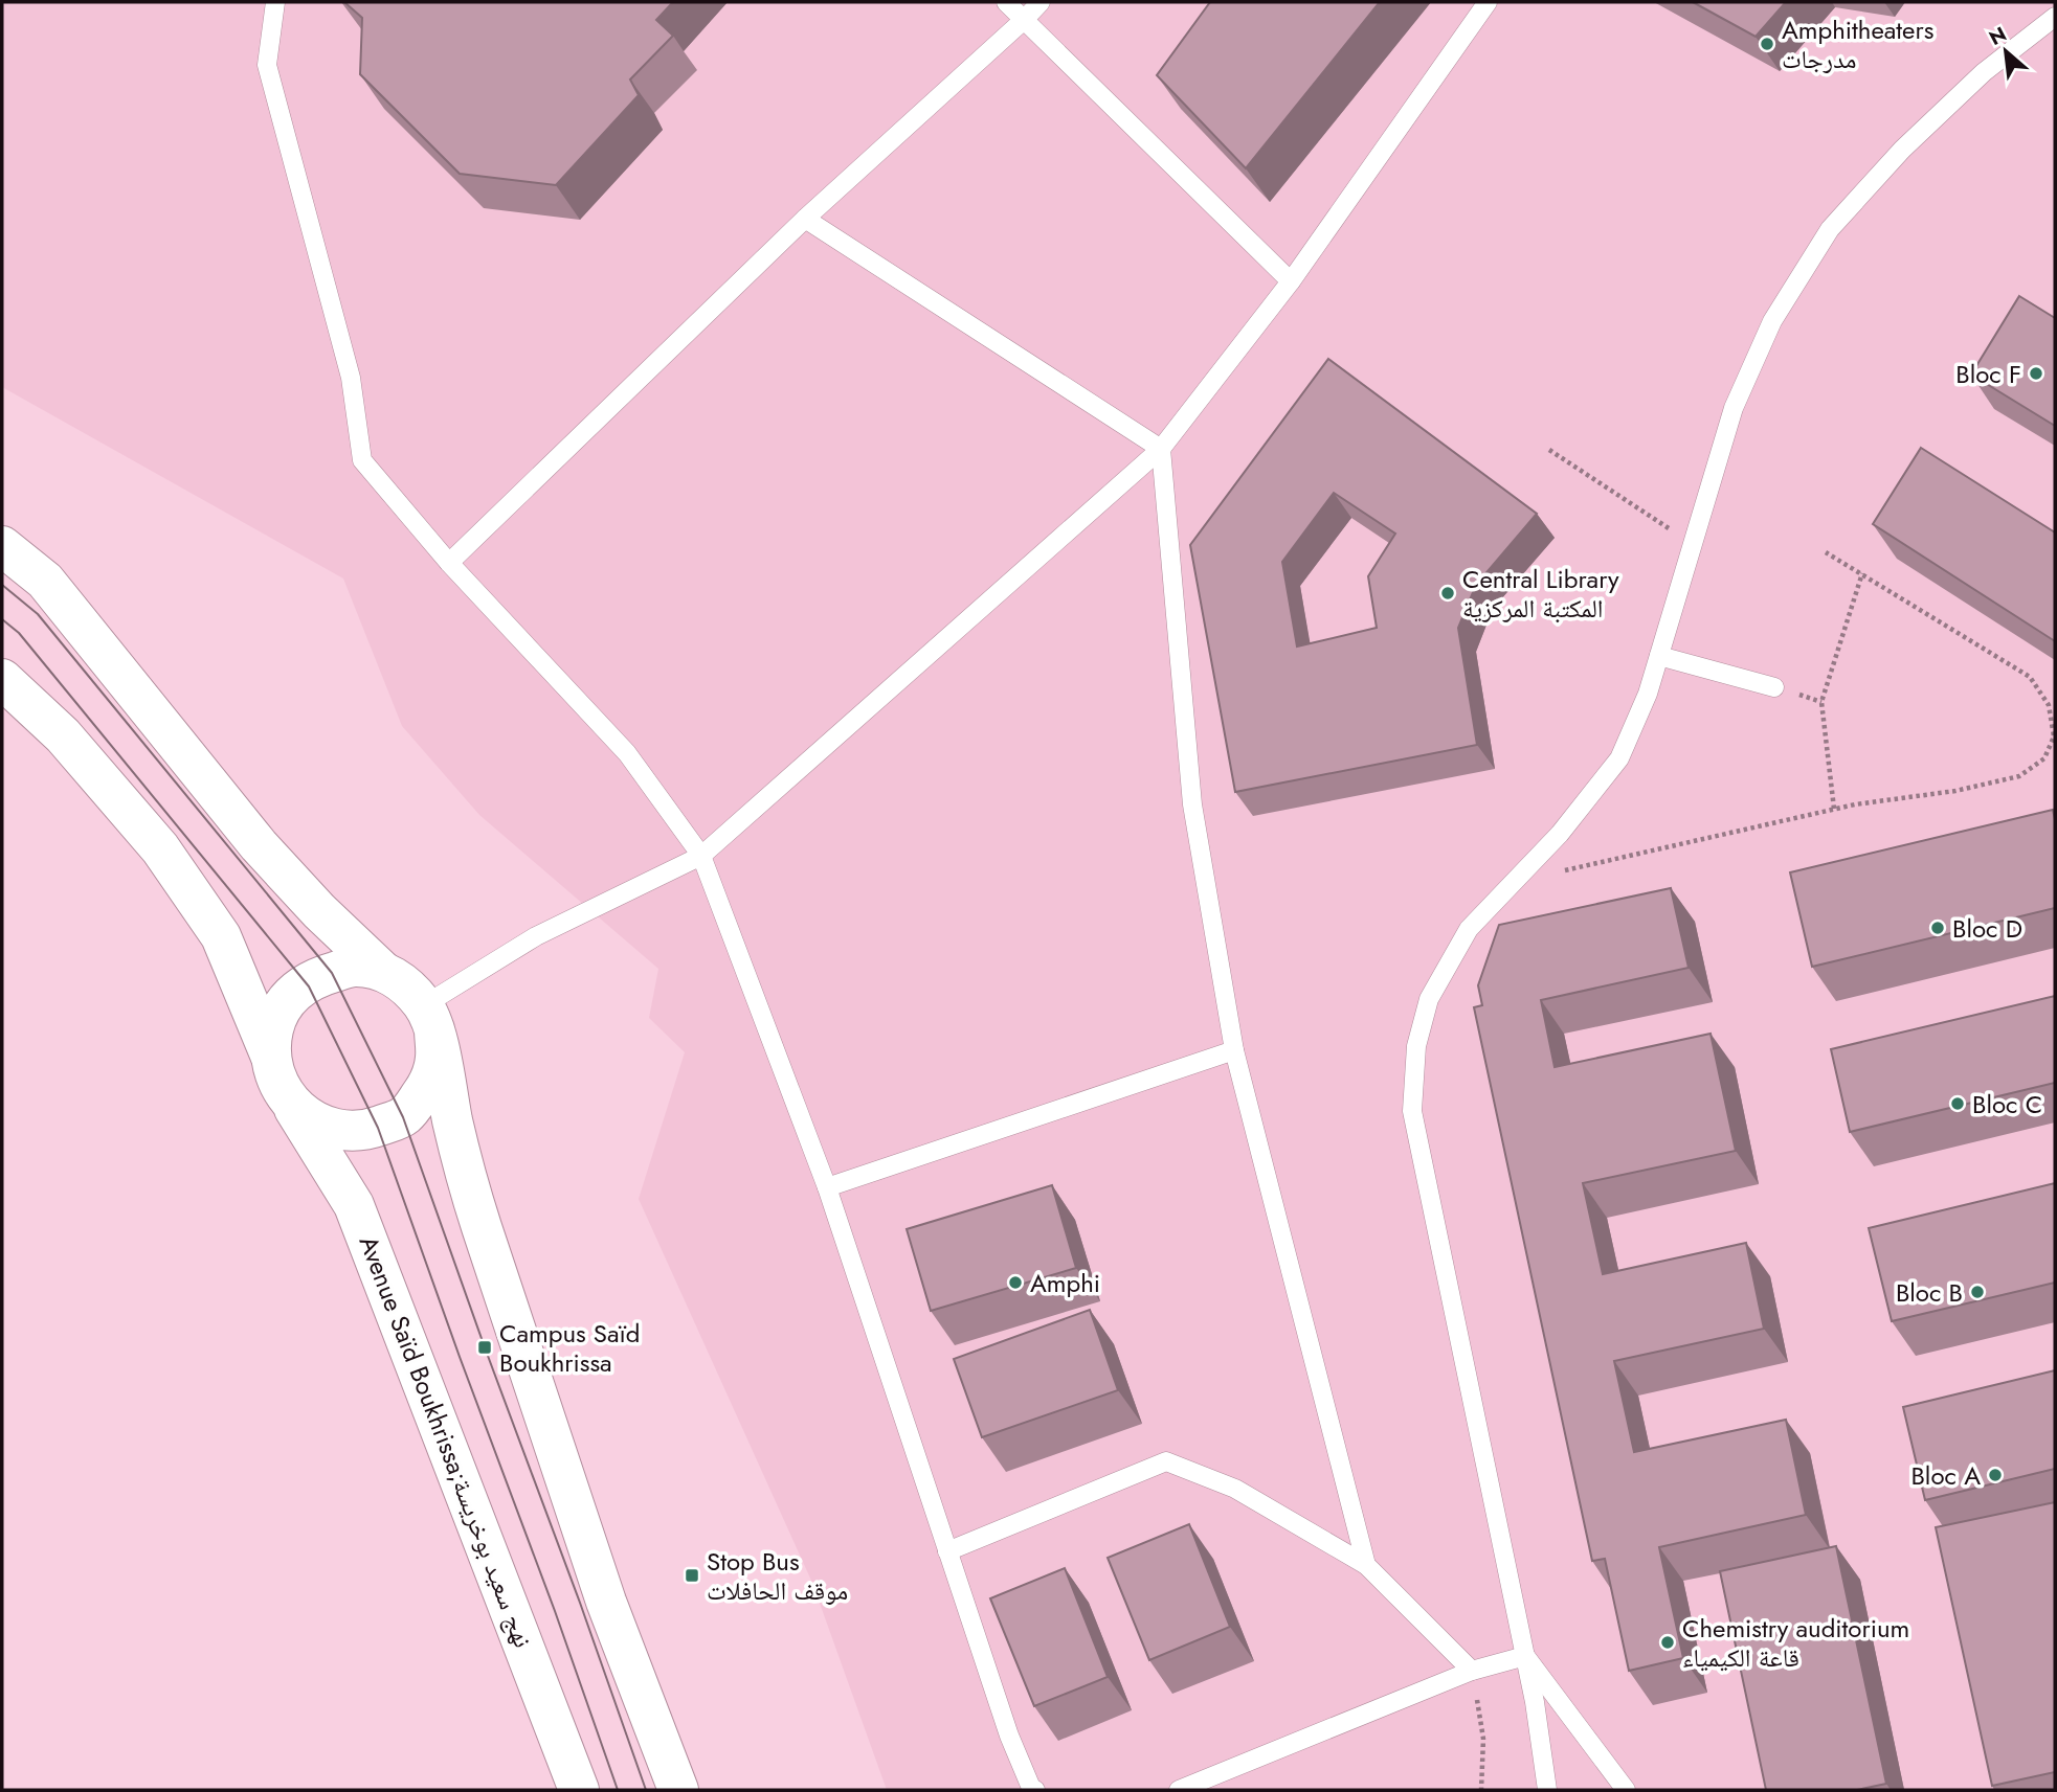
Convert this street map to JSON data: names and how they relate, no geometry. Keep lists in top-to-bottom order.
{
  "streets": {
    "main road": ["Avenue Saïd Boukhrissa;نهج سعيد بوخريسة"]
  },
  "places": {
    "other": [
      "Amphitheaters مدرجات",
      "Bloc F",
      "Central Library المكتبة المركزية",
      "Bloc D",
      "Bloc C",
      "Amphi",
      "Bloc B",
      "Bloc A",
      "Chemistry auditorium قاعة الكيمياء"
    ],
    "transit": ["Campus Saïd Boukhrissa", "Stop Bus موقف الحافلات"]
  },
  "north": "top left"
}
